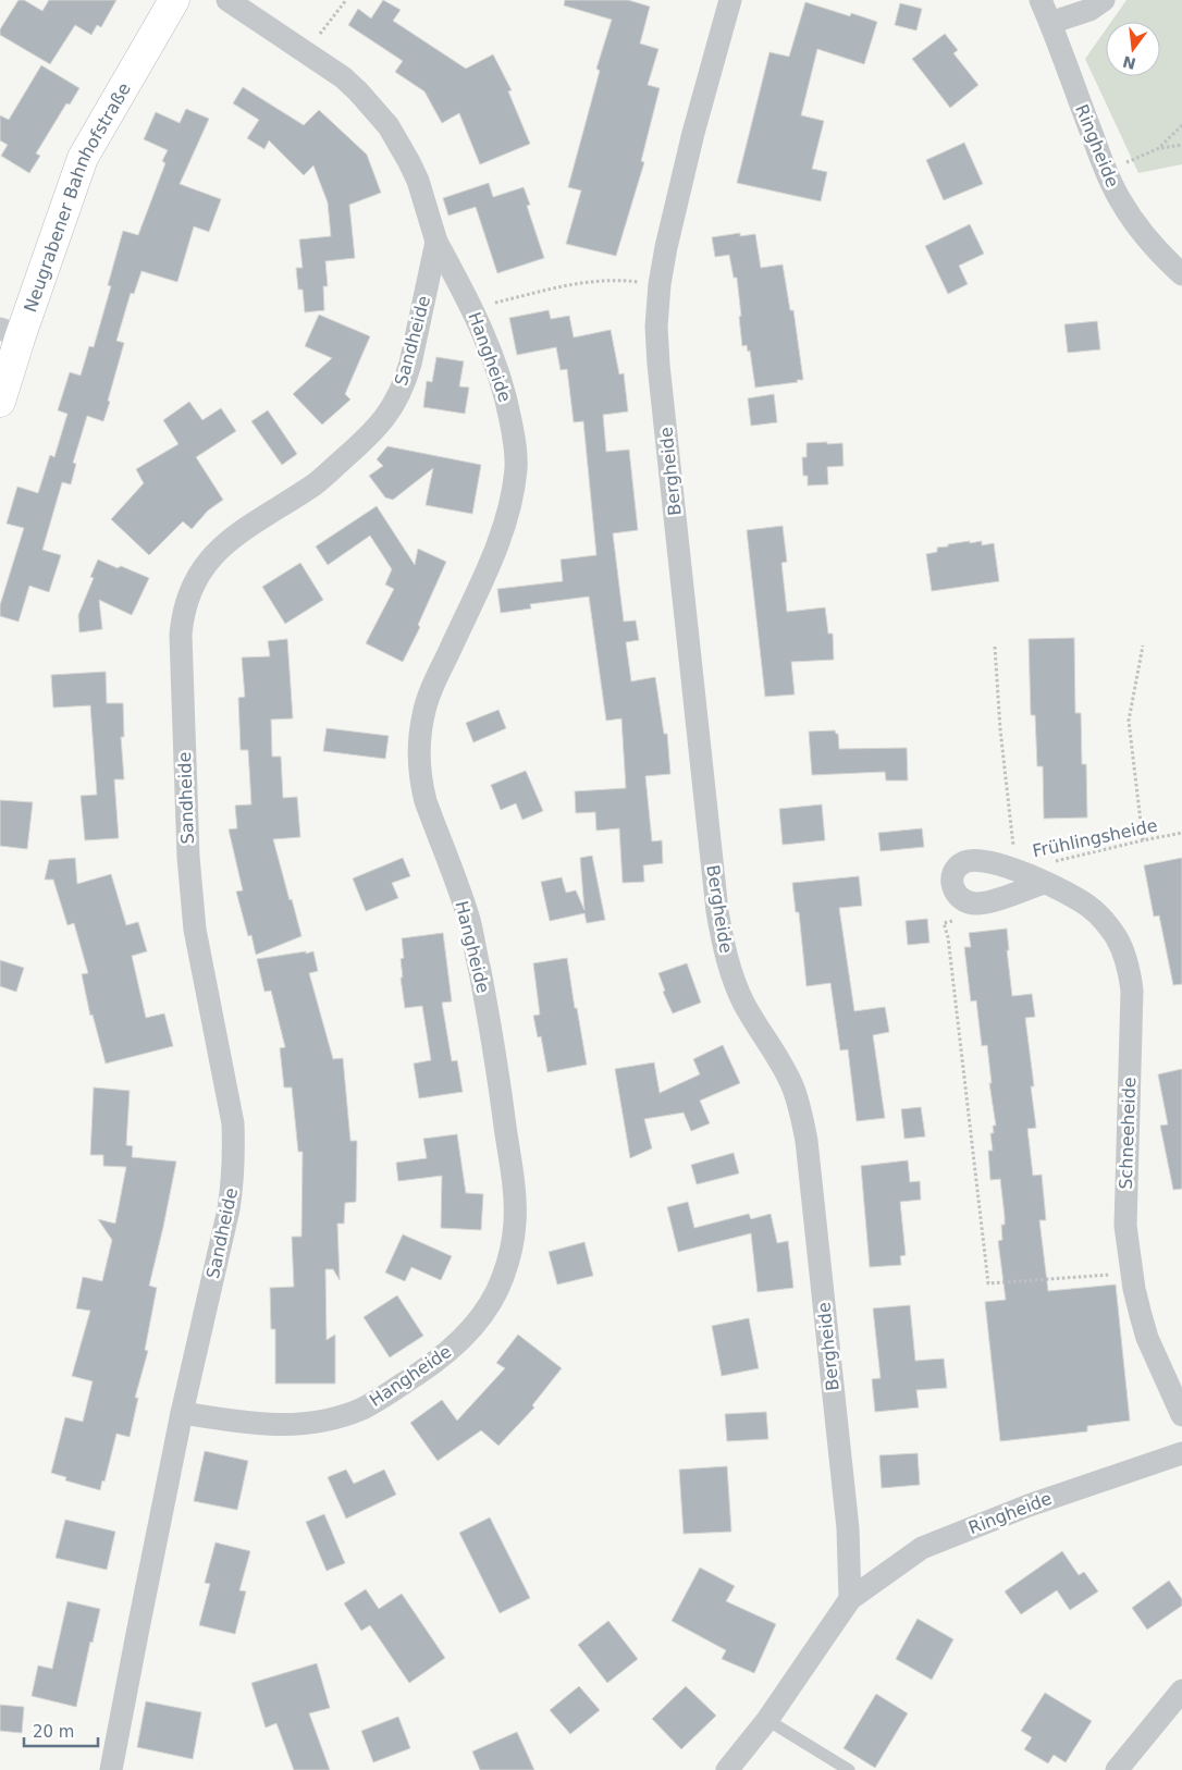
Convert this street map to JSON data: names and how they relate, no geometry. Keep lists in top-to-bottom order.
{
  "streets": {
    "street": [
      "Ringheide",
      "Neugrabener Bahnhofstraße",
      "Sandheide",
      "Hangheide",
      "Bergheide",
      "Schneeheide"
    ],
    "path": ["Frühlingsheide"]
  },
  "crossings": [
    ["Ringheide", "Bergheide"],
    ["Sandheide", "Hangheide"],
    ["Frühlingsheide", "Schneeheide"]
  ],
  "scale_bar": "20 m",
  "north": "bottom"
}
